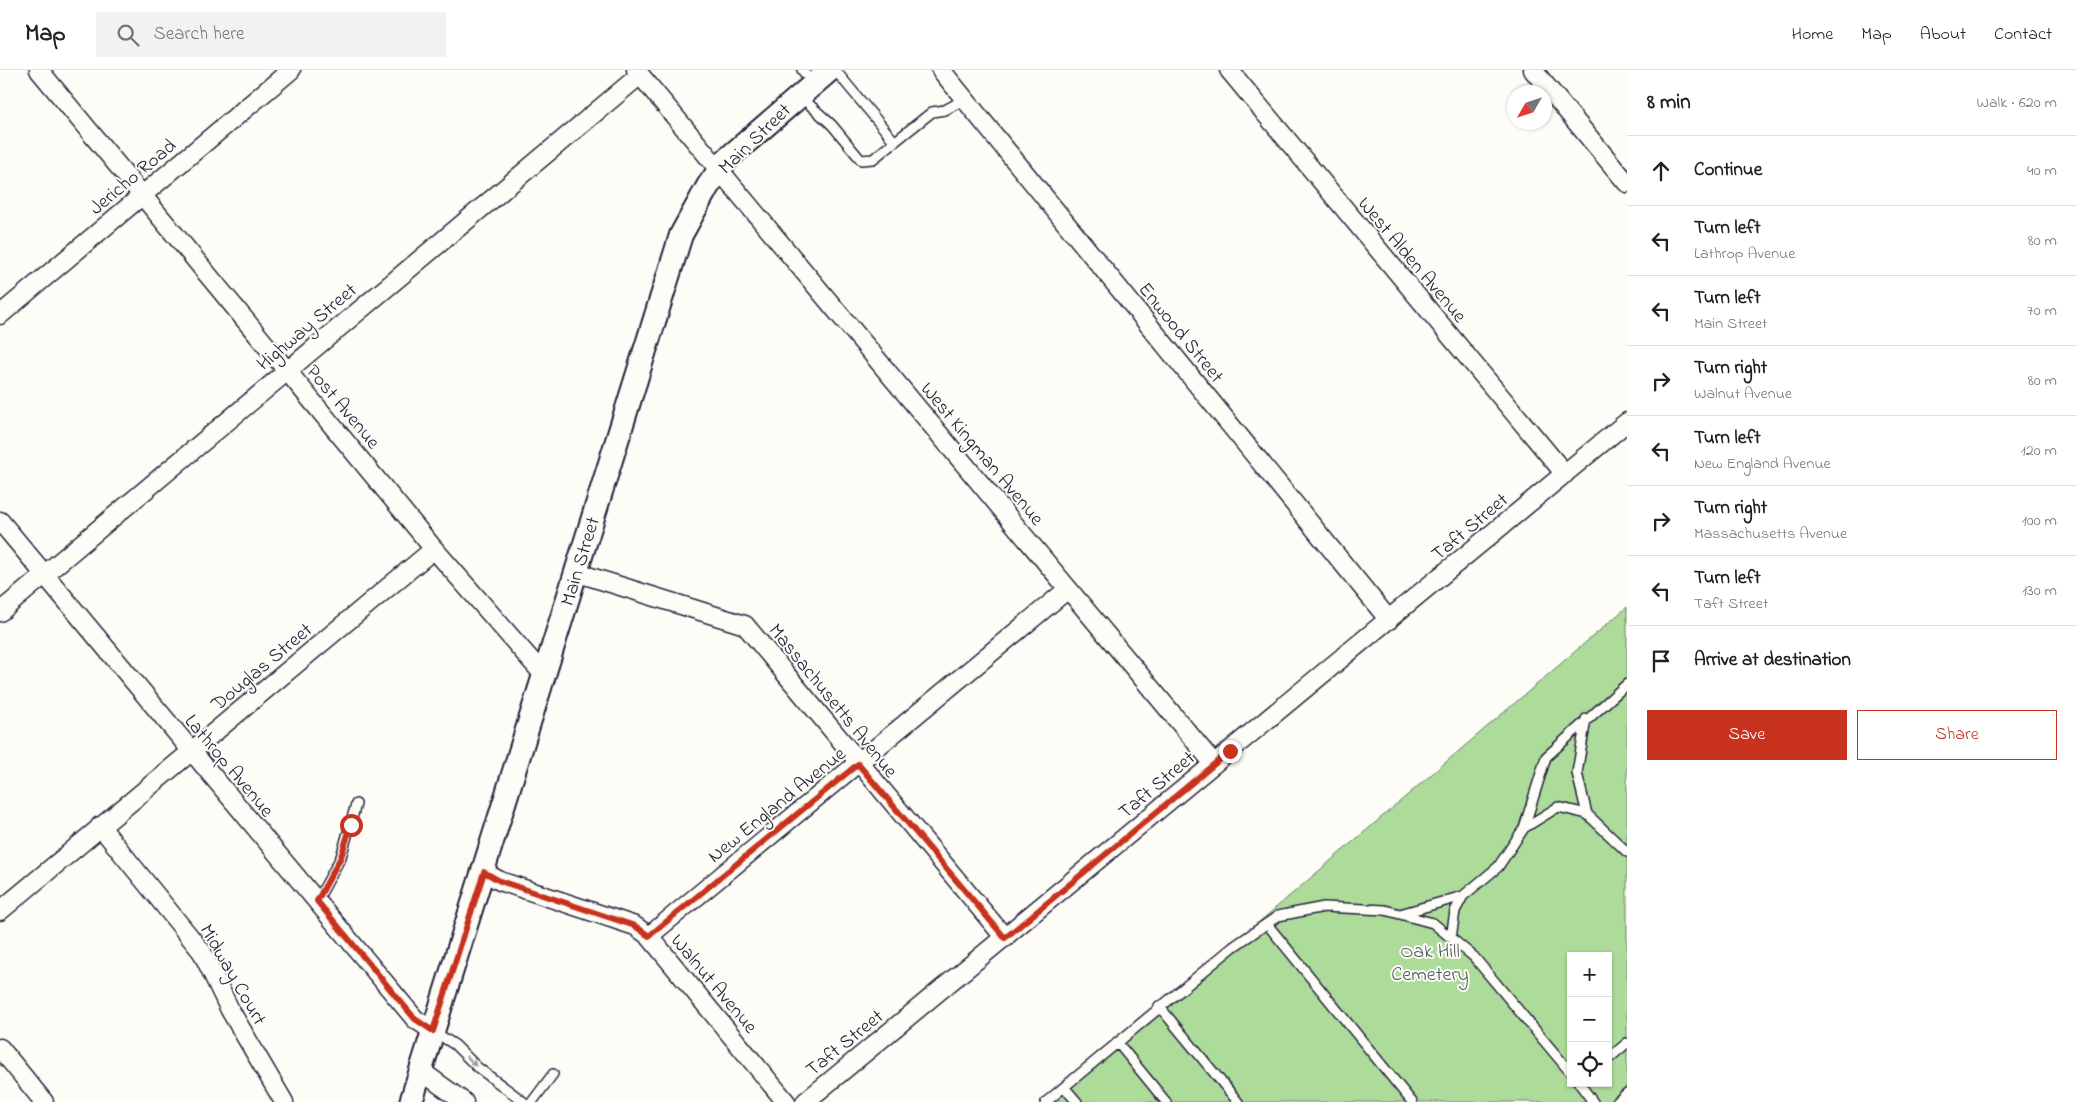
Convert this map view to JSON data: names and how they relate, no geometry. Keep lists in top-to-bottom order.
{
  "streets": {
    "street": [
      "Main Street",
      "Jericho Road",
      "West Alden Avenue",
      "Highway Street",
      "Enwood Street",
      "Post Avenue",
      "West Kingman Avenue",
      "Taft Street",
      "Douglas Street",
      "Massachusetts Avenue",
      "Lathrop Avenue",
      "New England Avenue",
      "Midway Court",
      "Walnut Avenue"
    ]
  },
  "crossings": [
    ["Main Street", "Post Avenue"],
    ["Main Street", "West Kingman Avenue"],
    ["Main Street", "Massachusetts Avenue"],
    ["Main Street", "Lathrop Avenue"],
    ["Main Street", "Walnut Avenue"],
    ["Jericho Road", "Post Avenue"],
    ["West Alden Avenue", "Taft Street"],
    ["Highway Street", "Post Avenue"],
    ["Highway Street", "West Kingman Avenue"],
    ["Highway Street", "Lathrop Avenue"],
    ["Enwood Street", "Taft Street"],
    ["Post Avenue", "Douglas Street"],
    ["West Kingman Avenue", "Taft Street"],
    ["West Kingman Avenue", "New England Avenue"],
    ["Taft Street", "Massachusetts Avenue"],
    ["Douglas Street", "Lathrop Avenue"],
    ["Douglas Street", "Midway Court"],
    ["Massachusetts Avenue", "New England Avenue"],
    ["New England Avenue", "Walnut Avenue"]
  ],
  "parks": ["Oak Hill Cemetery"],
  "north": "bottom left",
  "page": {
    "header": "Map",
    "search": "Search here",
    "nav": [
      "Home",
      "Map",
      "About",
      "Contact"
    ],
    "heading": ["8 min", "Walk · 620 m"],
    "list": [
      ["Continue", "40 m"],
      ["Turn left", "Lathrop Avenue", "80 m"],
      ["Turn left", "Main Street", "70 m"],
      ["Turn right", "Walnut Avenue", "80 m"],
      ["Turn left", "New England Avenue", "120 m"],
      ["Turn right", "Massachusetts Avenue", "100 m"],
      ["Turn left", "Taft Street", "130 m"],
      "Arrive at destination"
    ],
    "buttons": ["Save", "Share"],
    "map_buttons": ["+", "−"]
  }
}
